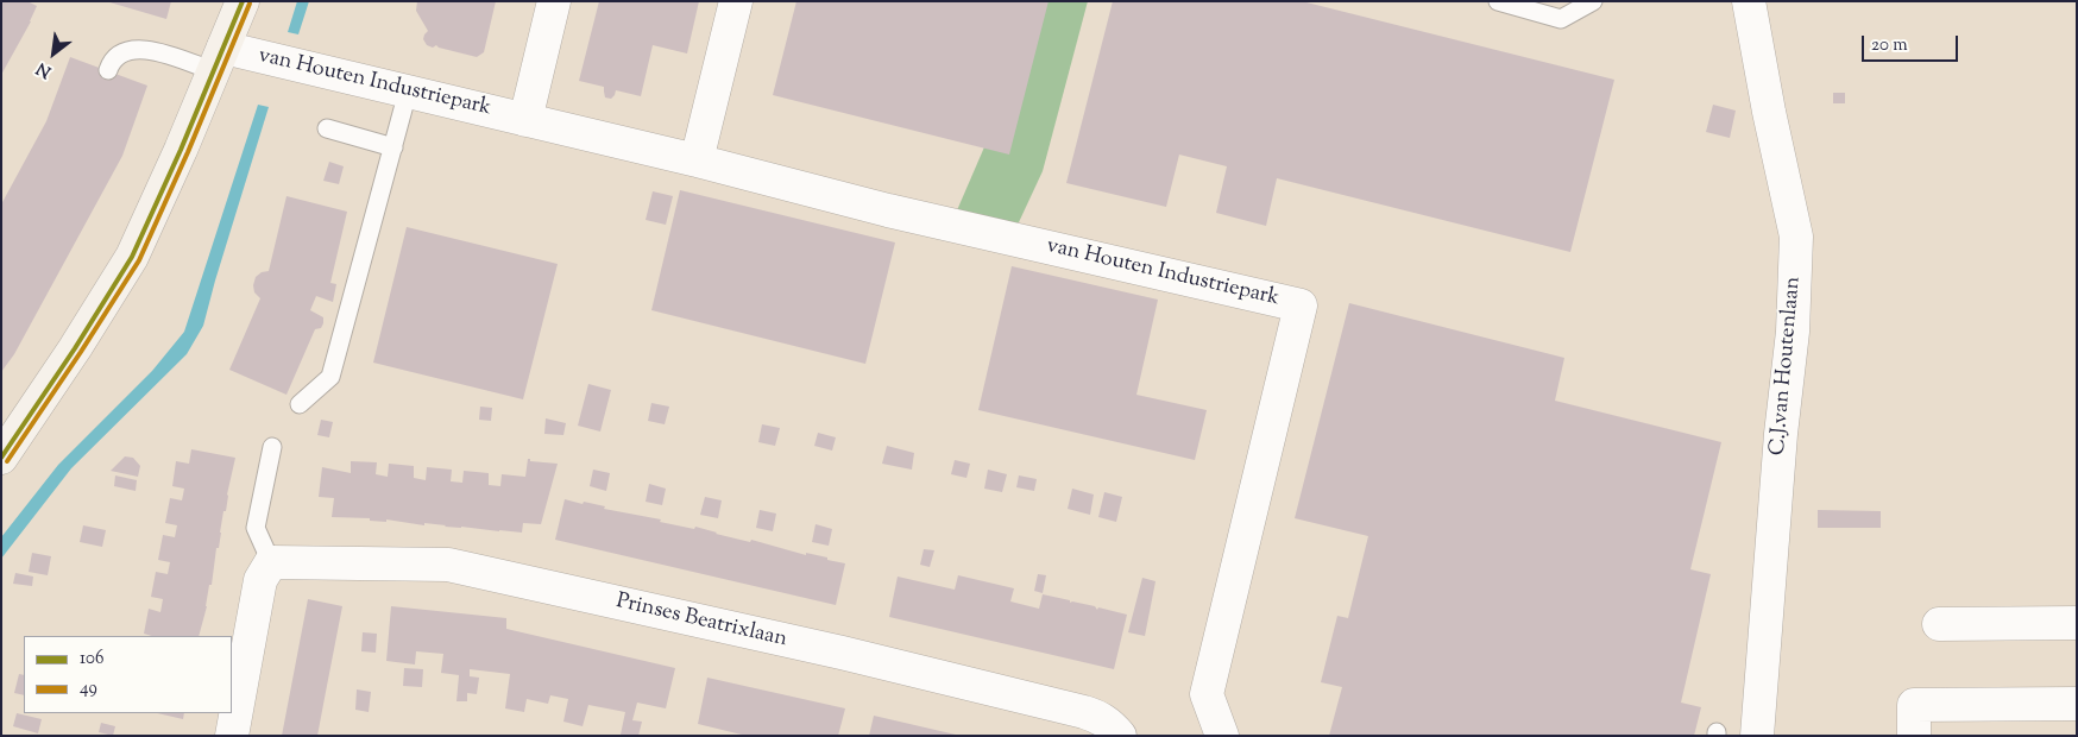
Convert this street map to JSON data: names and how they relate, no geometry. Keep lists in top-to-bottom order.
{
  "streets": {
    "street": ["van Houten Industriepark", "C.J.van Houtenlaan", "Prinses Beatrixlaan"]
  },
  "lines": ["transit line 106", "transit line 49"],
  "legend": ["106", "49"],
  "scale_bar": "20 m",
  "north": "bottom left"
}
